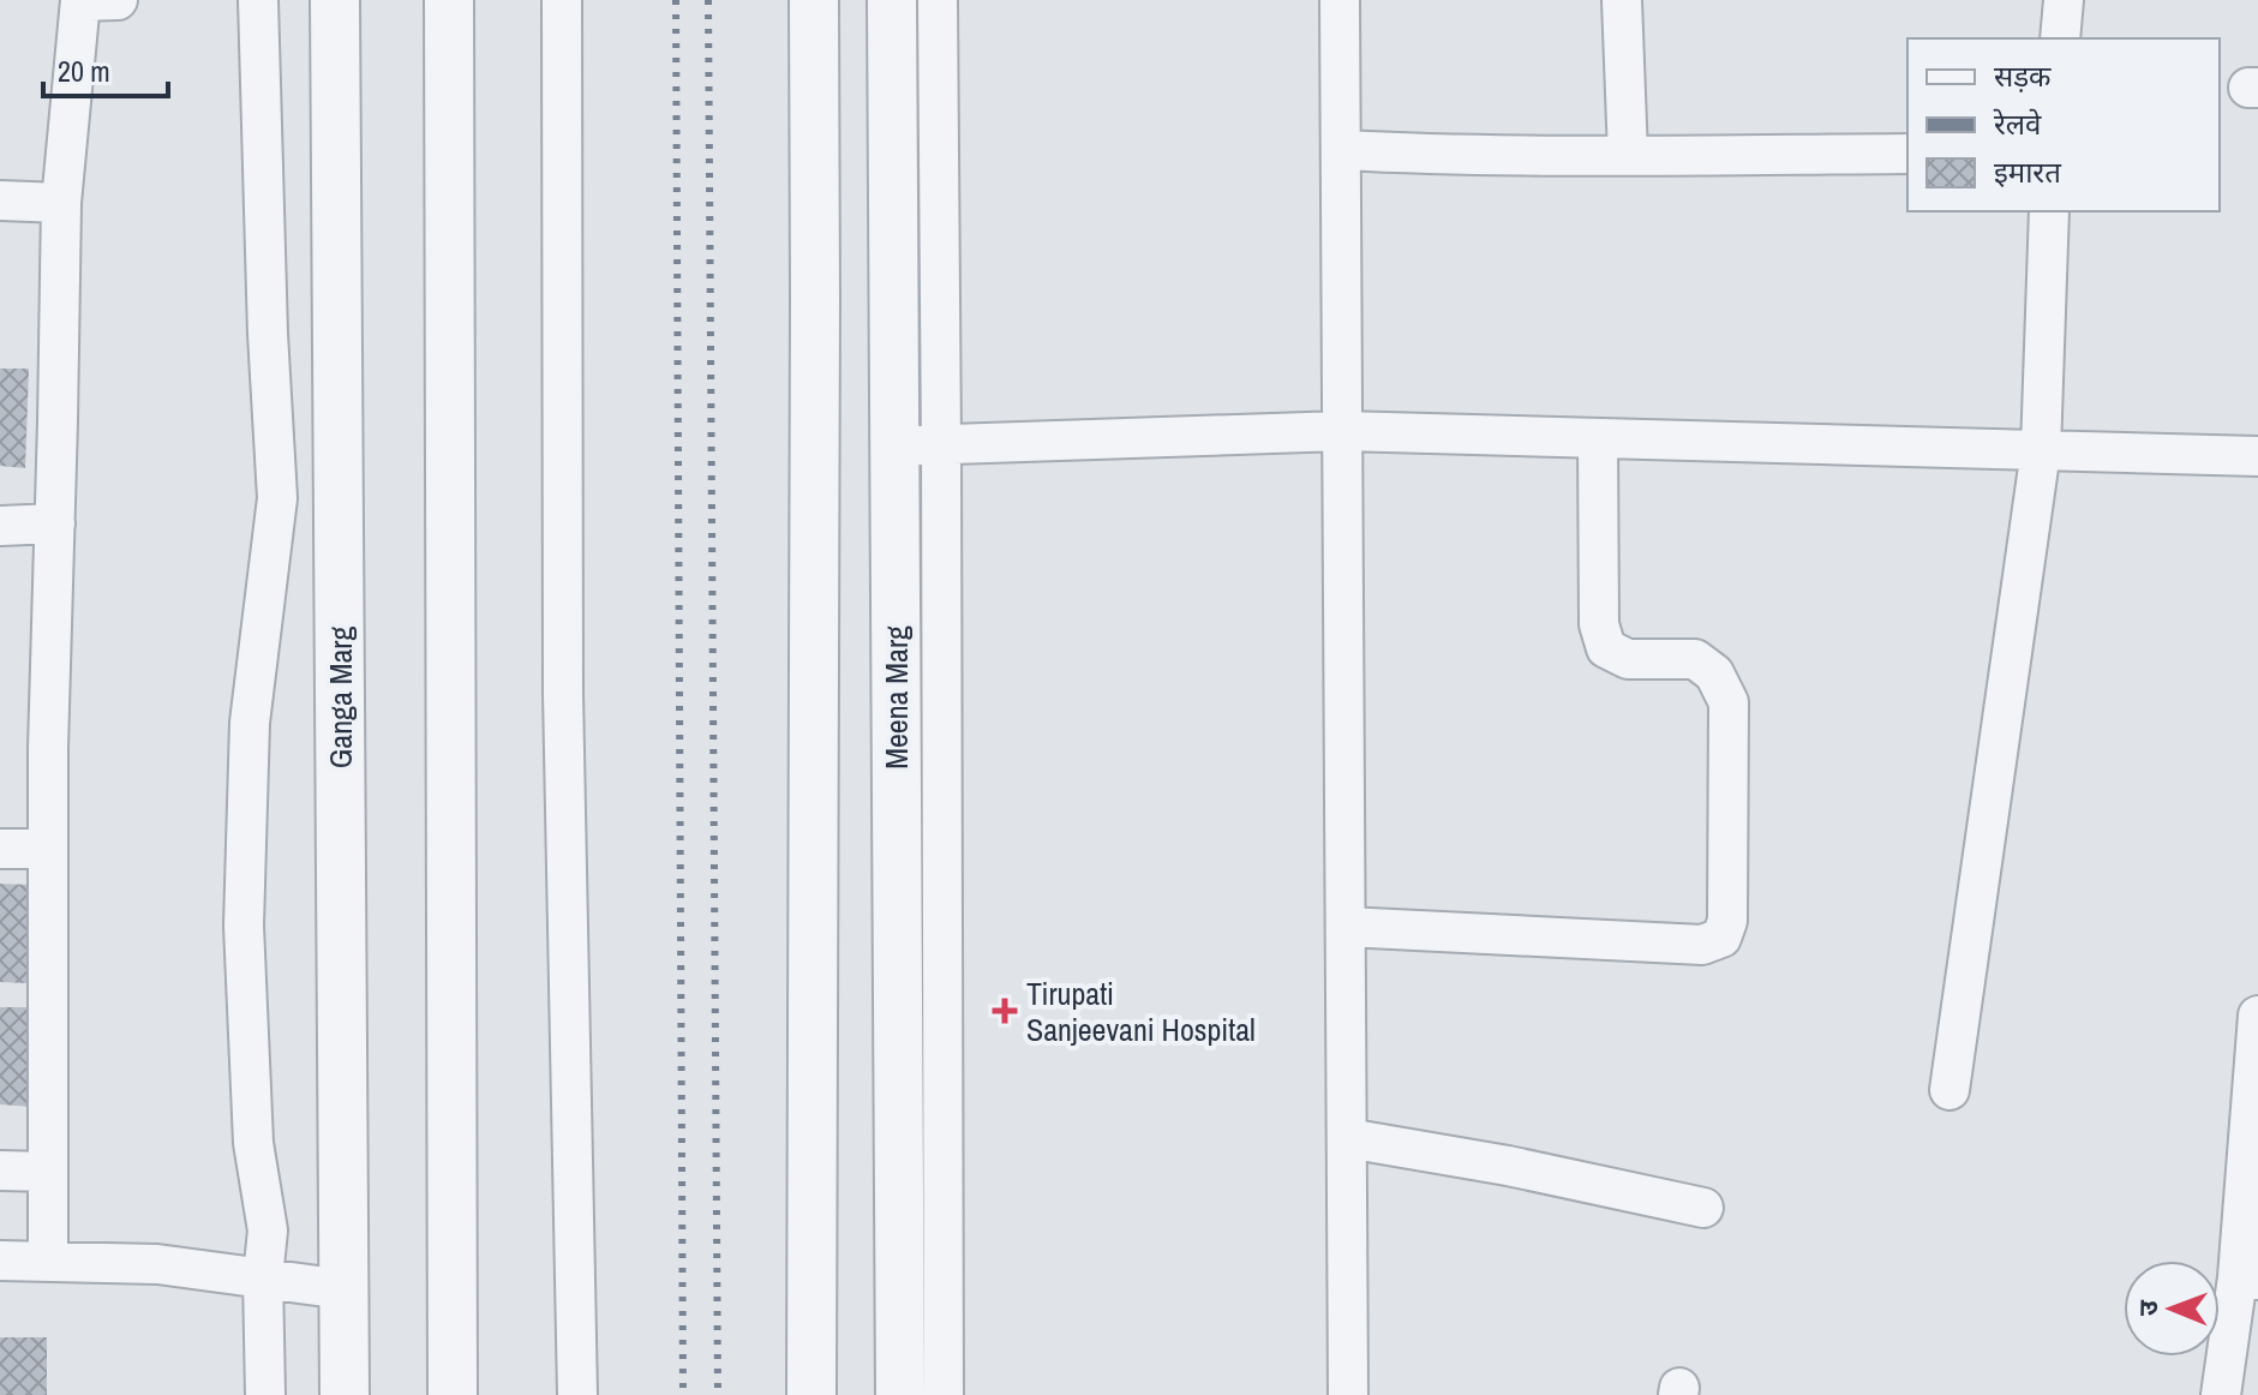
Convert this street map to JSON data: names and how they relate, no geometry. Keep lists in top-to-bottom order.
{
  "streets": {
    "street": ["Ganga Marg", "Meena Marg"]
  },
  "places": {
    "health": ["Tirupati Sanjeevani Hospital"]
  },
  "legend": ["सड़क", "रेलवे", "इमारत"],
  "scale_bar": "20 m",
  "north": "left"
}
